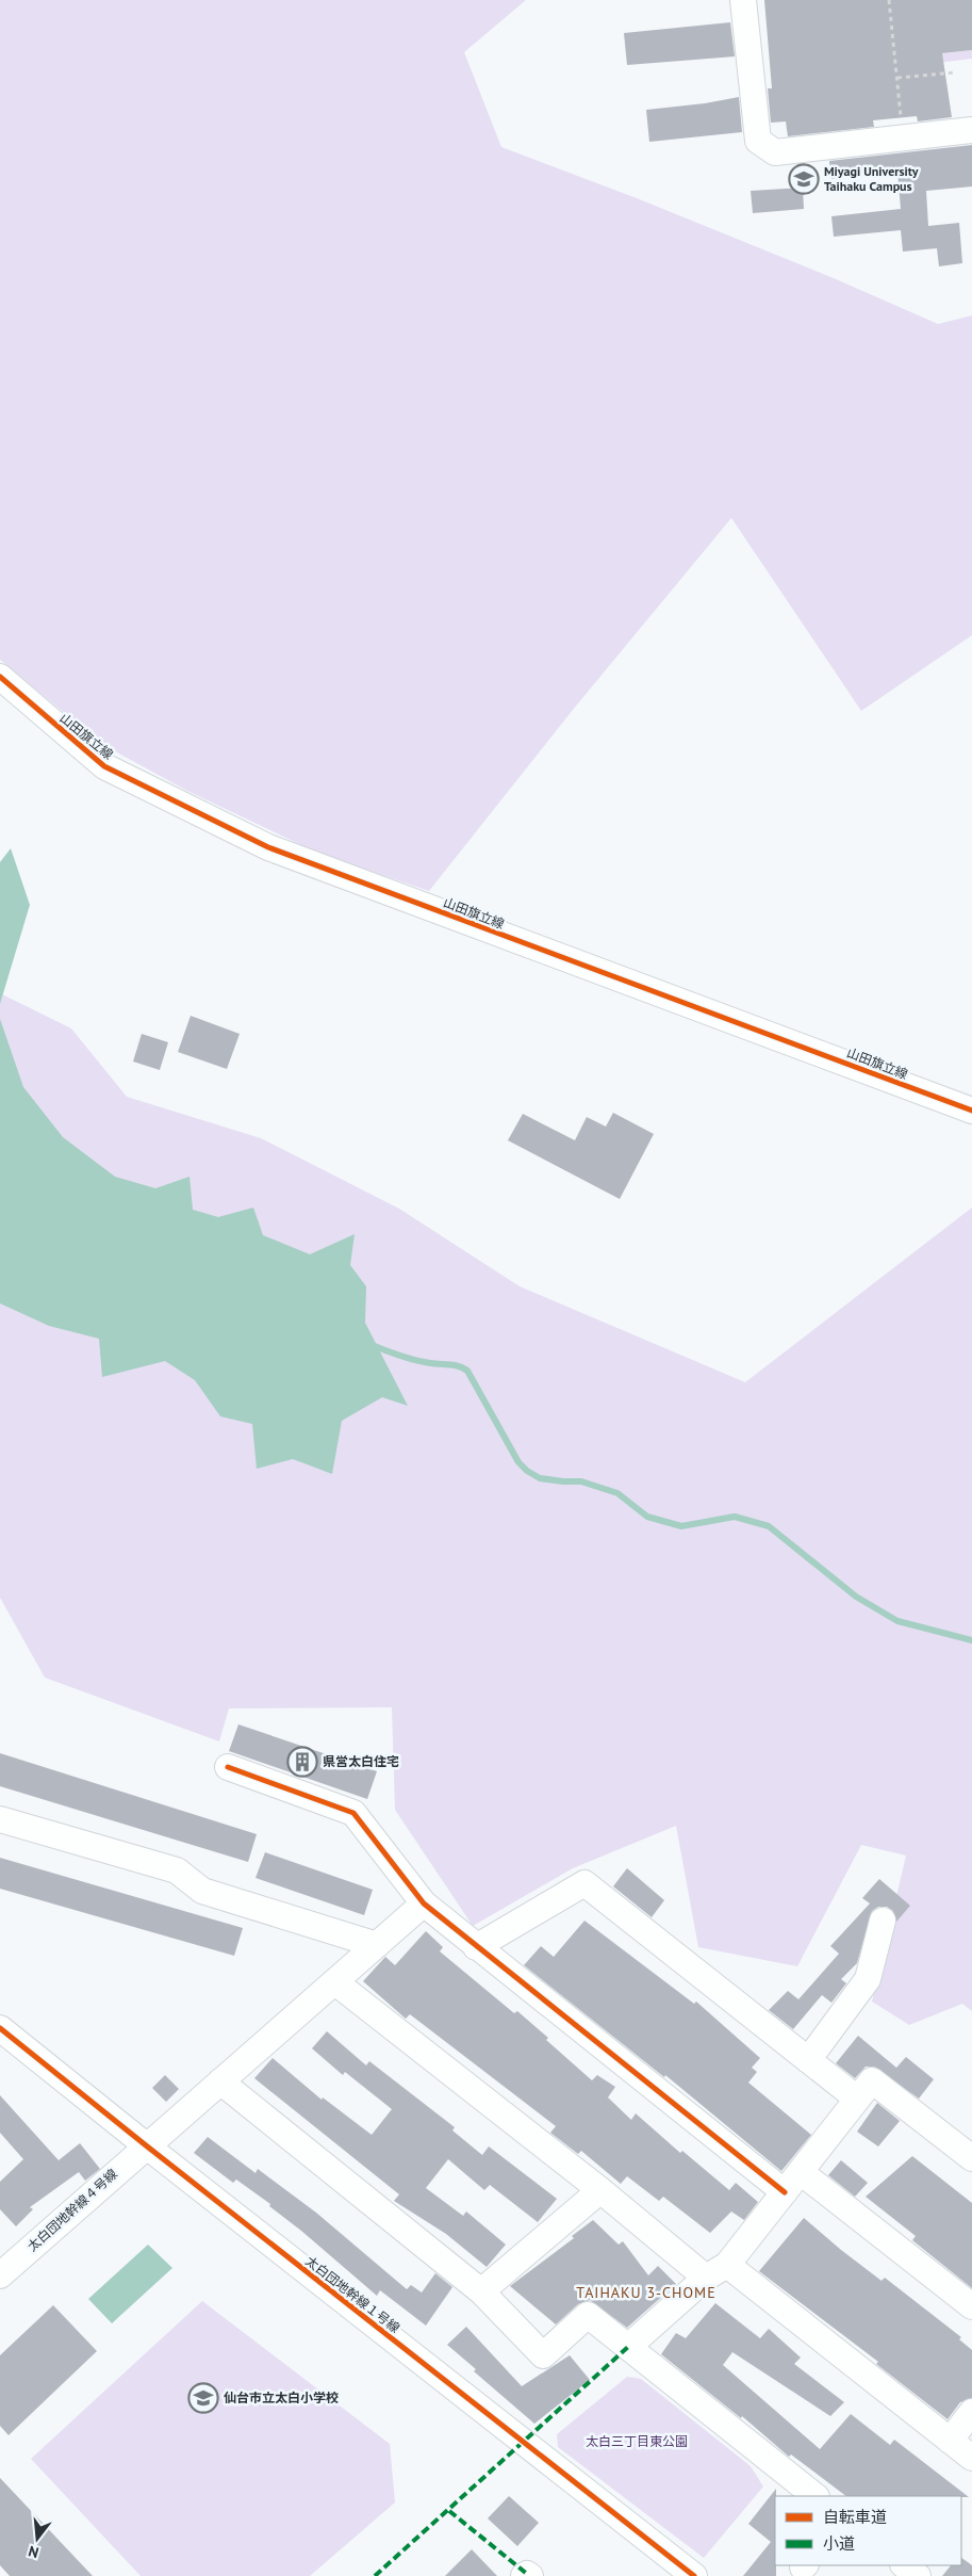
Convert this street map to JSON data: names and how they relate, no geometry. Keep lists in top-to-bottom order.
{
  "streets": {
    "street": ["山田旗立線", "太白団地幹線４号線", "太白団地幹線１号線"]
  },
  "crossings": [
    ["太白団地幹線４号線", "太白団地幹線１号線"]
  ],
  "districts": ["TAIHAKU 3-CHOME"],
  "parks": ["太白三丁目東公園"],
  "places": {
    "school or university": ["Miyagi University Taihaku Campus", "仙台市立太白小学校"],
    "building": ["県営太白住宅"]
  },
  "legend": ["自転車道", "小道"],
  "north": "bottom"
}
